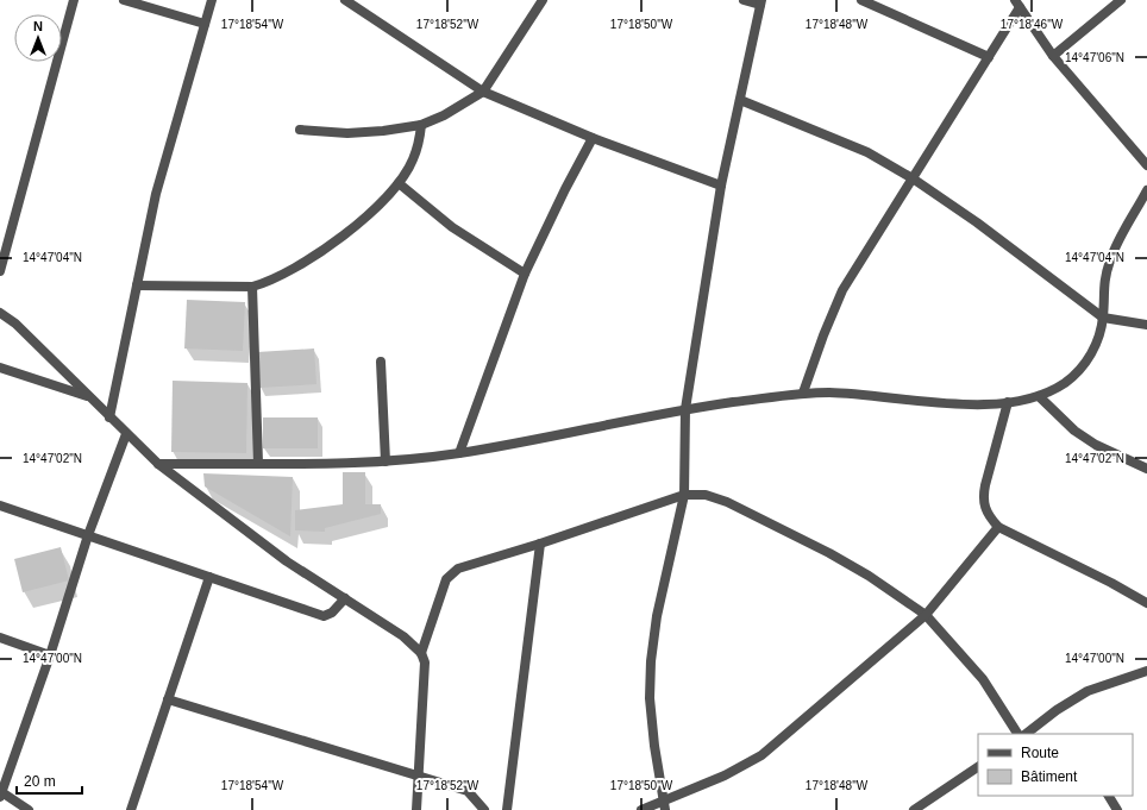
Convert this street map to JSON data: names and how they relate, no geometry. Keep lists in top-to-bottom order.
{
  "legend": ["Route", "Bâtiment"],
  "scale_bar": "20 m",
  "north": "top",
  "coordinates": [
    "17°18'54\"W",
    "17°18'52\"W",
    "17°18'50\"W",
    "17°18'48\"W",
    "17°18'46\"W",
    "14°47'06\"N",
    "14°47'04\"N",
    "14°47'02\"N",
    "14°47'00\"N"
  ]
}
